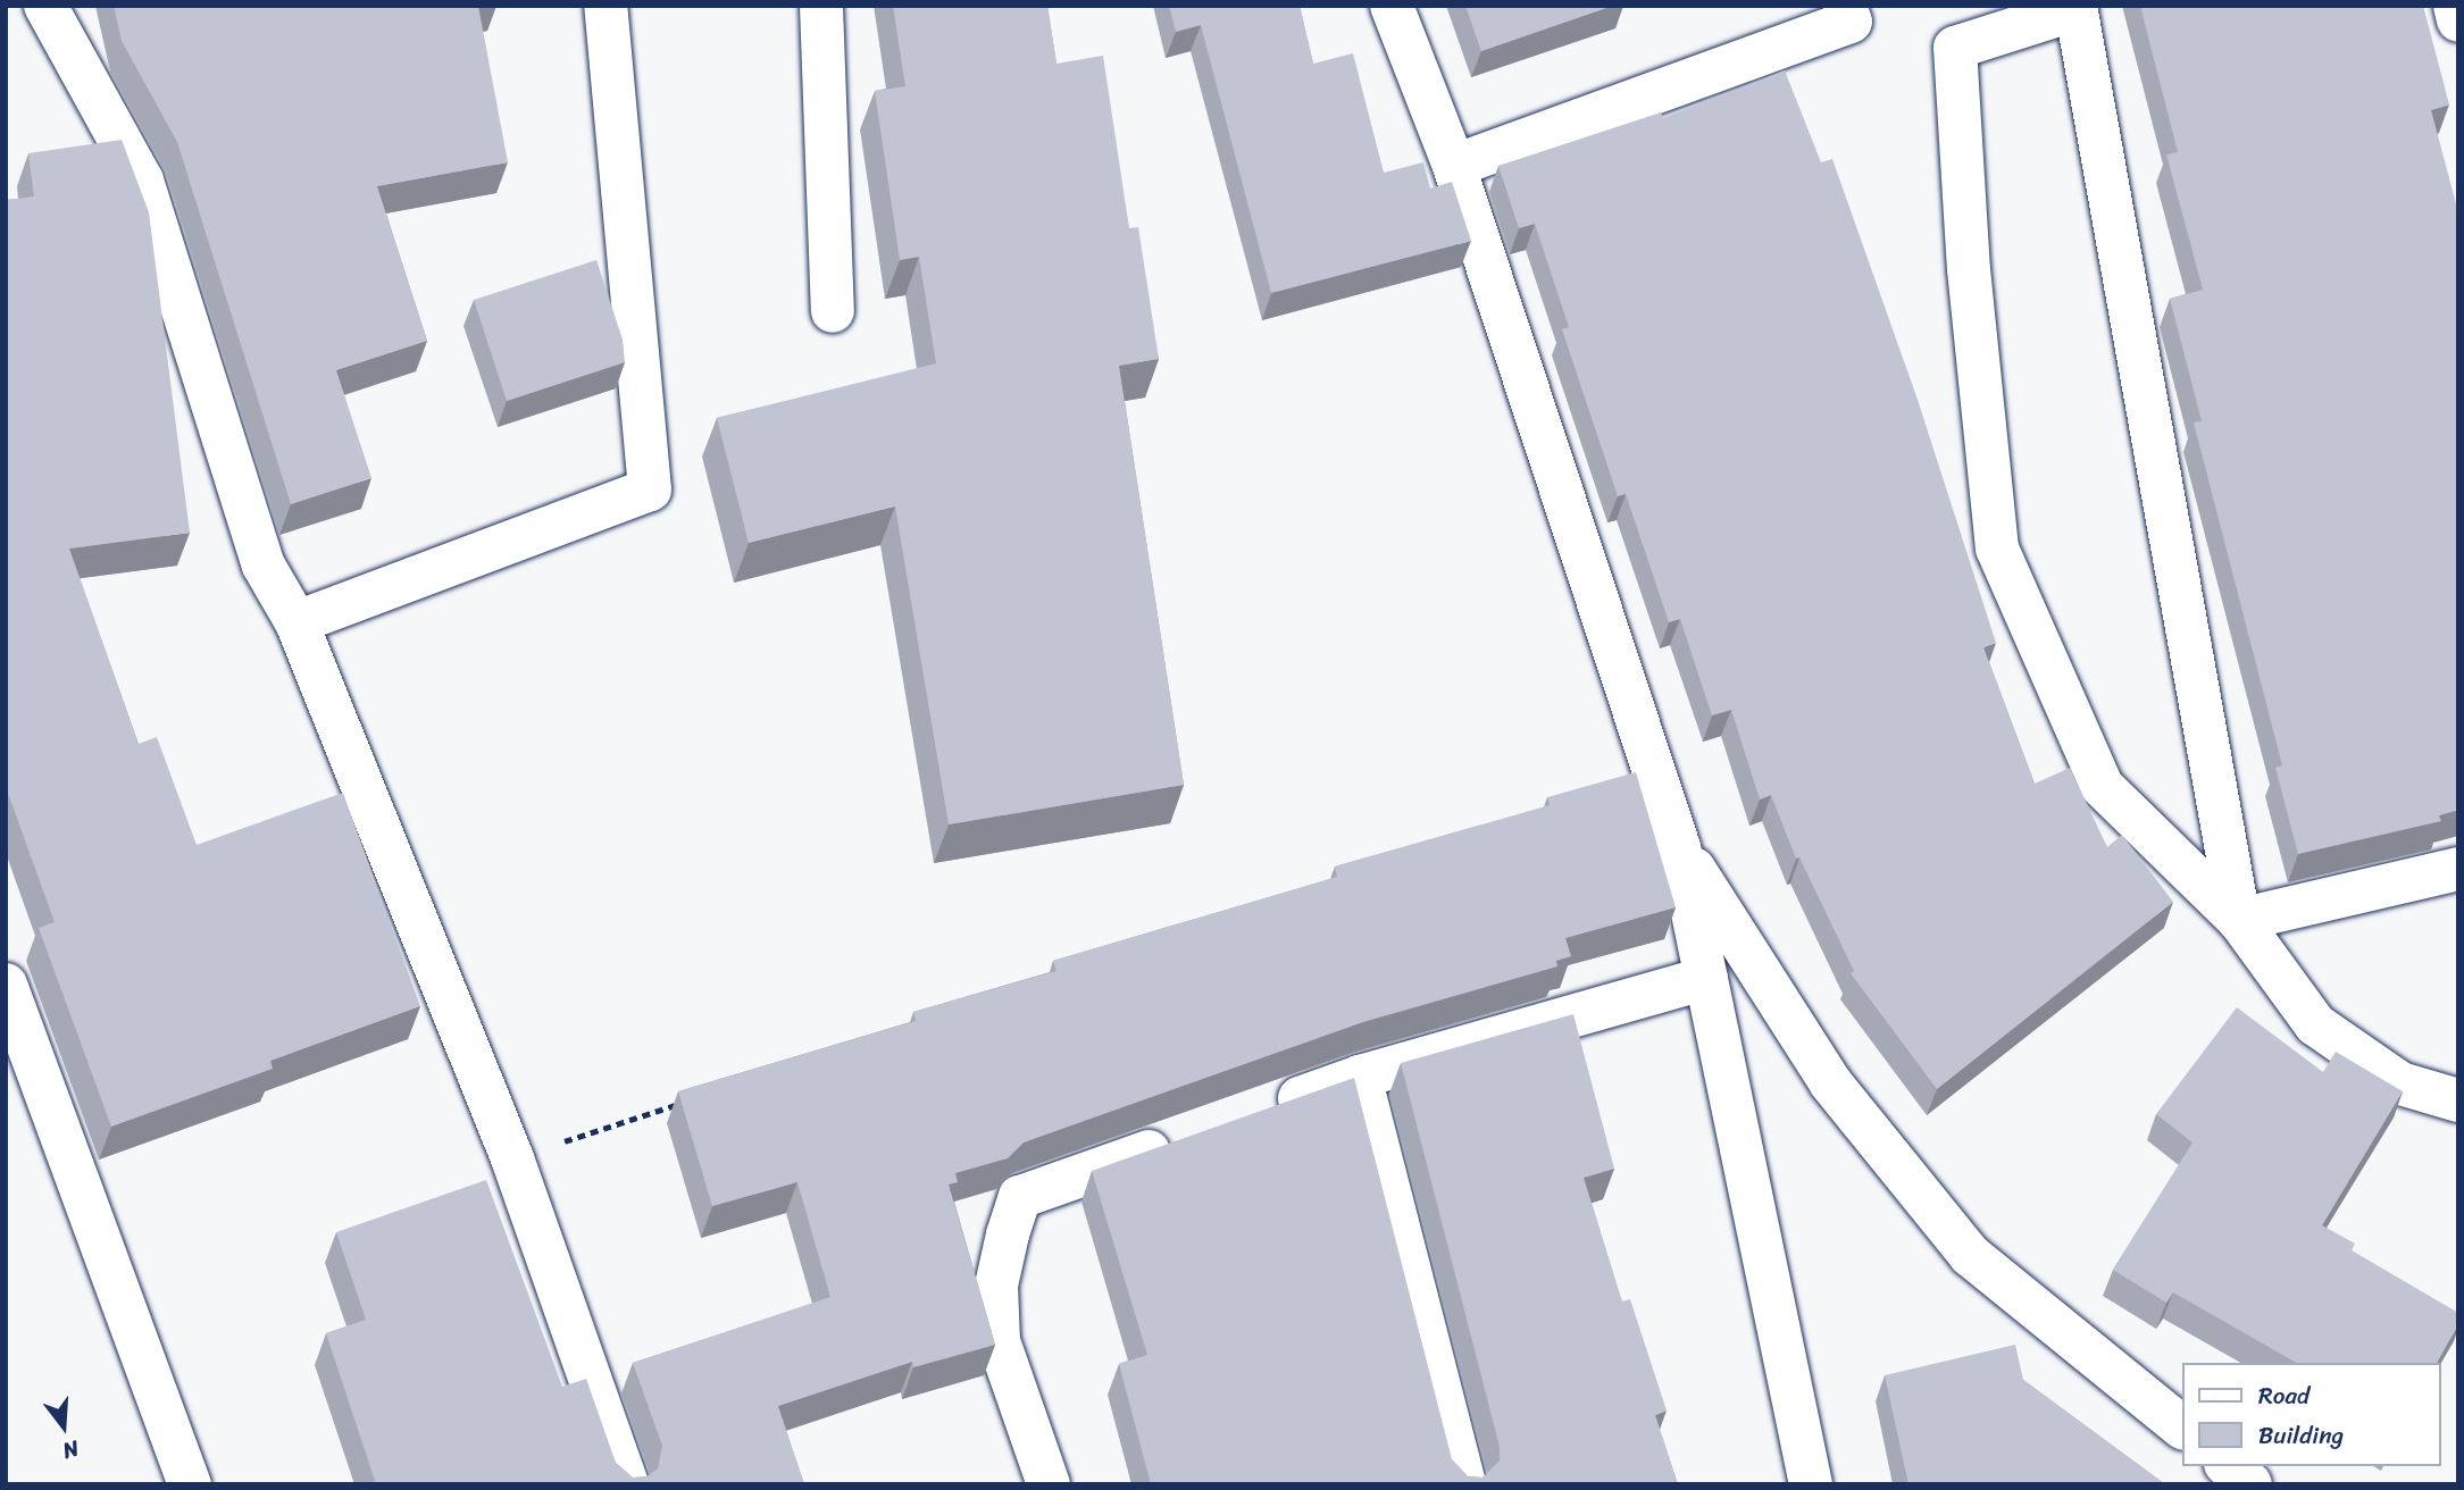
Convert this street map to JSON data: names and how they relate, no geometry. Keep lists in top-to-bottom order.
{
  "legend": ["Road", "Building"],
  "north": "bottom"
}
